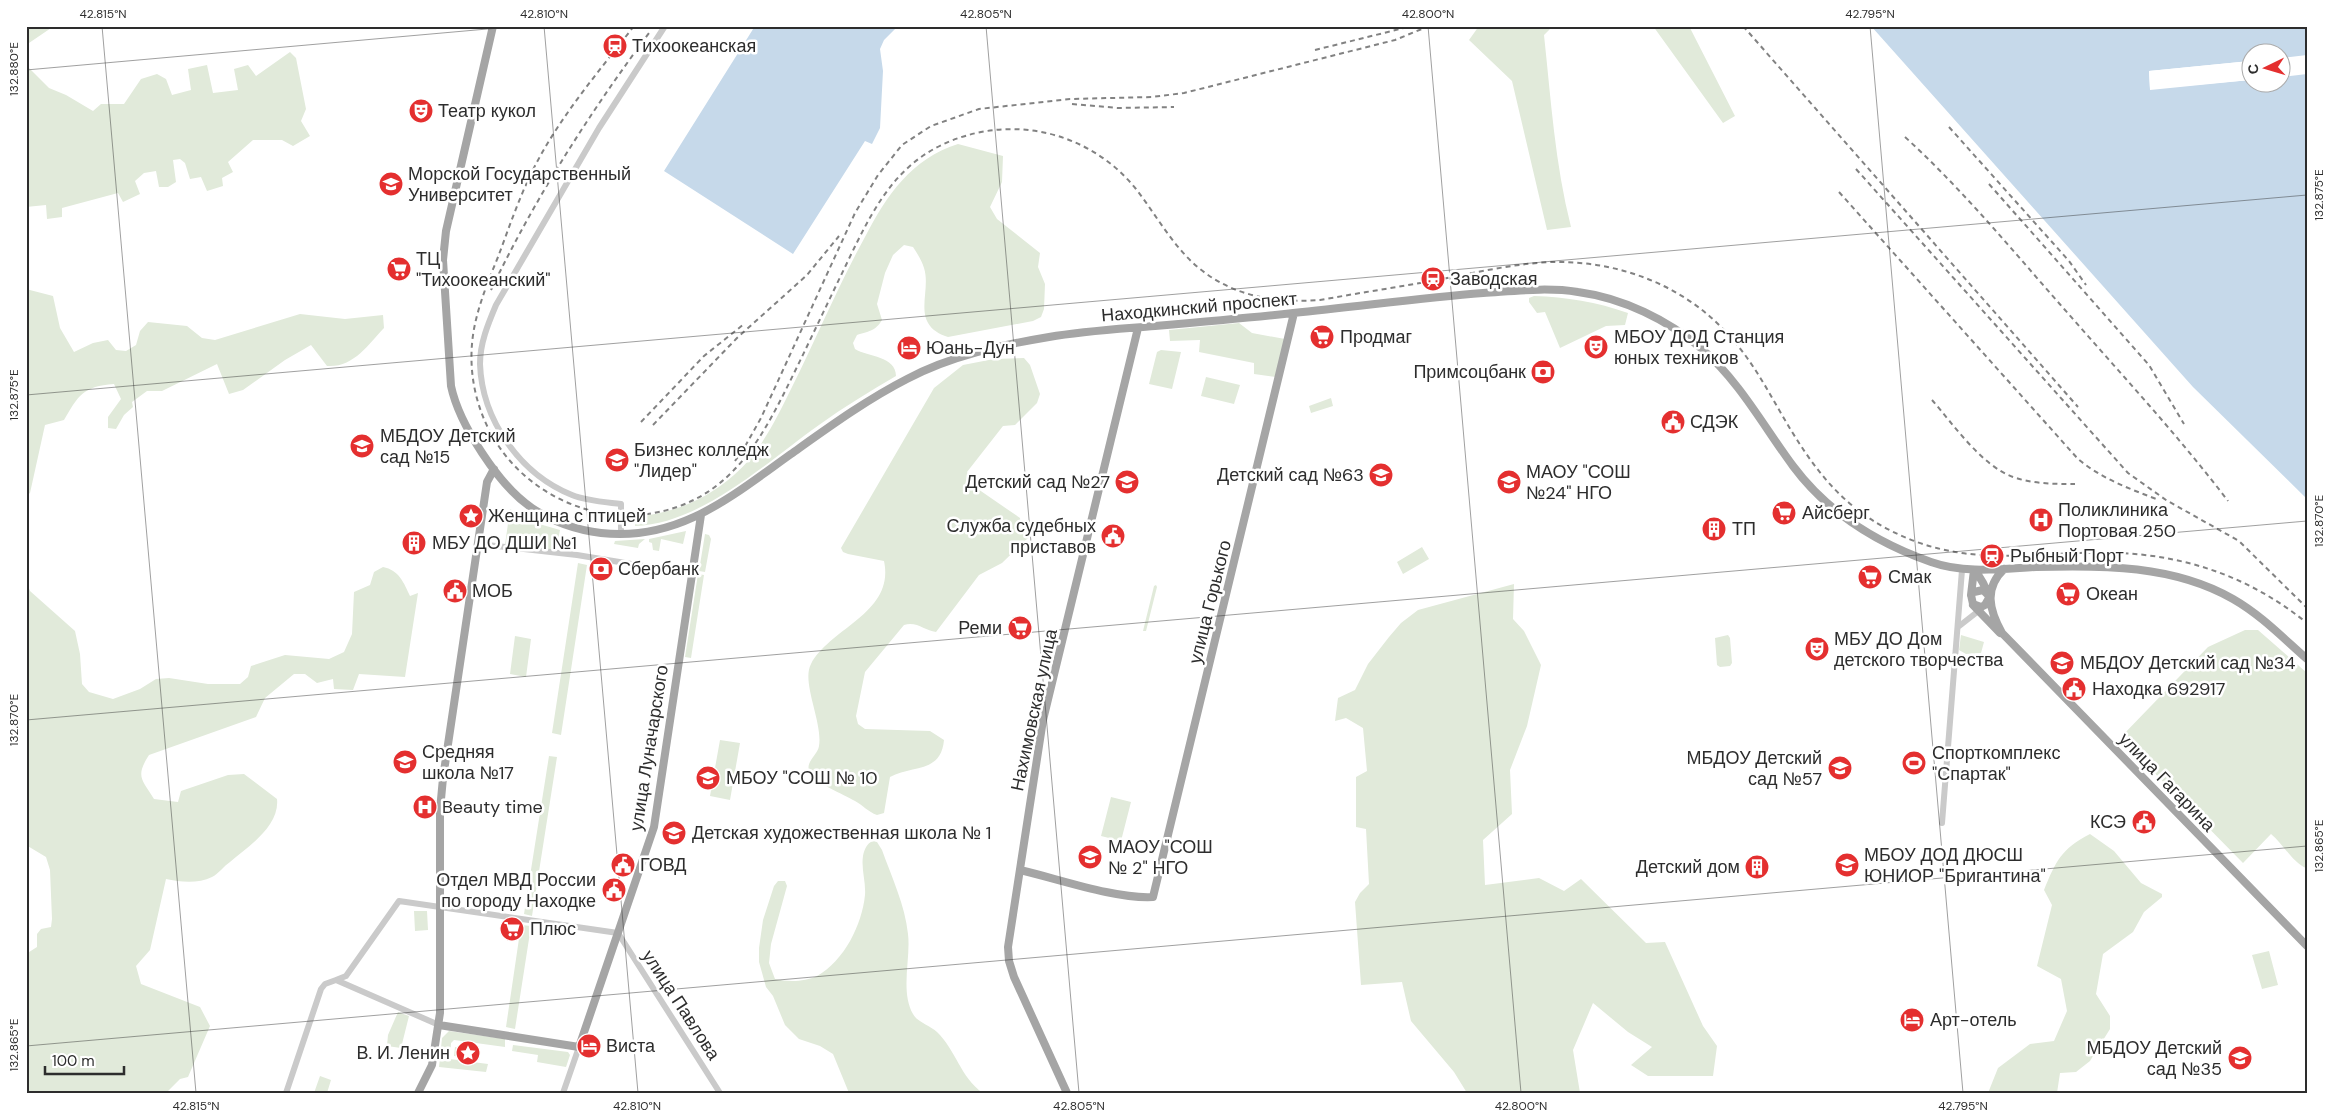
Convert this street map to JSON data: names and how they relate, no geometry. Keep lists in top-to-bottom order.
{
  "streets": {
    "main road": [
      "Находкинский проспект",
      "улица Горького",
      "Нахимовская улица",
      "улица Луначарского",
      "улица Гагарина"
    ],
    "street": ["улица Павлова"]
  },
  "crossings": [
    ["Находкинский проспект", "улица Горького"],
    ["Находкинский проспект", "Нахимовская улица"],
    ["Находкинский проспект", "улица Луначарского"],
    ["Находкинский проспект", "улица Гагарина"],
    ["улица Горького", "Нахимовская улица"],
    ["улица Луначарского", "улица Павлова"]
  ],
  "places": {
    "station": ["Тихоокеанская", "Заводская", "Рыбный Порт"],
    "theatre": ["Театр кукол", "МБОУ ДОД Станция юных техников", "МБУ ДО Дом детского творчества"],
    "school or university": [
      "Морской Государственный Университет",
      "МБДОУ Детский сад №15",
      "Бизнес колледж \"Лидер\"",
      "Детский сад №63",
      "Детский сад №27",
      "МАОУ \"СОШ №24\" НГО",
      "МБДОУ Детский сад №34",
      "Средняя школа №17",
      "МБДОУ Детский сад №57",
      "МБОУ \"СОШ № 10",
      "Детская художественная школа № 1",
      "МАОУ \"СОШ № 2\" НГО",
      "МБОУ ДОД ДЮСШ ЮНИОР \"Бригантина\"",
      "МБДОУ Детский сад №35"
    ],
    "supermarket": [
      "ТЦ \"Тихоокеанский\"",
      "Продмаг",
      "Айсберг",
      "Смак",
      "Океан",
      "Реми",
      "Плюс"
    ],
    "hotel": ["Юань-Дун", "Арт-отель", "Виста"],
    "bank": ["Примсоцбанк", "Сбербанк"],
    "public building": [
      "СДЭК",
      "Служба судебных приставов",
      "МОБ",
      "Находка 692917",
      "КСЭ",
      "ГОВД",
      "Отдел МВД России по городу Находке"
    ],
    "place": ["Женщина с птицей", "В. И. Ленин"],
    "hospital": ["Поликлиника Портовая 250", "Beauty time"],
    "building": ["ТП", "МБУ ДО ДШИ №1", "Детский дом"],
    "sports": ["Спорткомплекс \"Спартак\""]
  },
  "scale_bar": "100 m",
  "north": "left",
  "coordinates": [
    "42.815°N",
    "42.810°N",
    "42.805°N",
    "42.800°N",
    "42.795°N",
    "132.880°E",
    "132.875°E",
    "132.870°E",
    "132.865°E"
  ]
}
